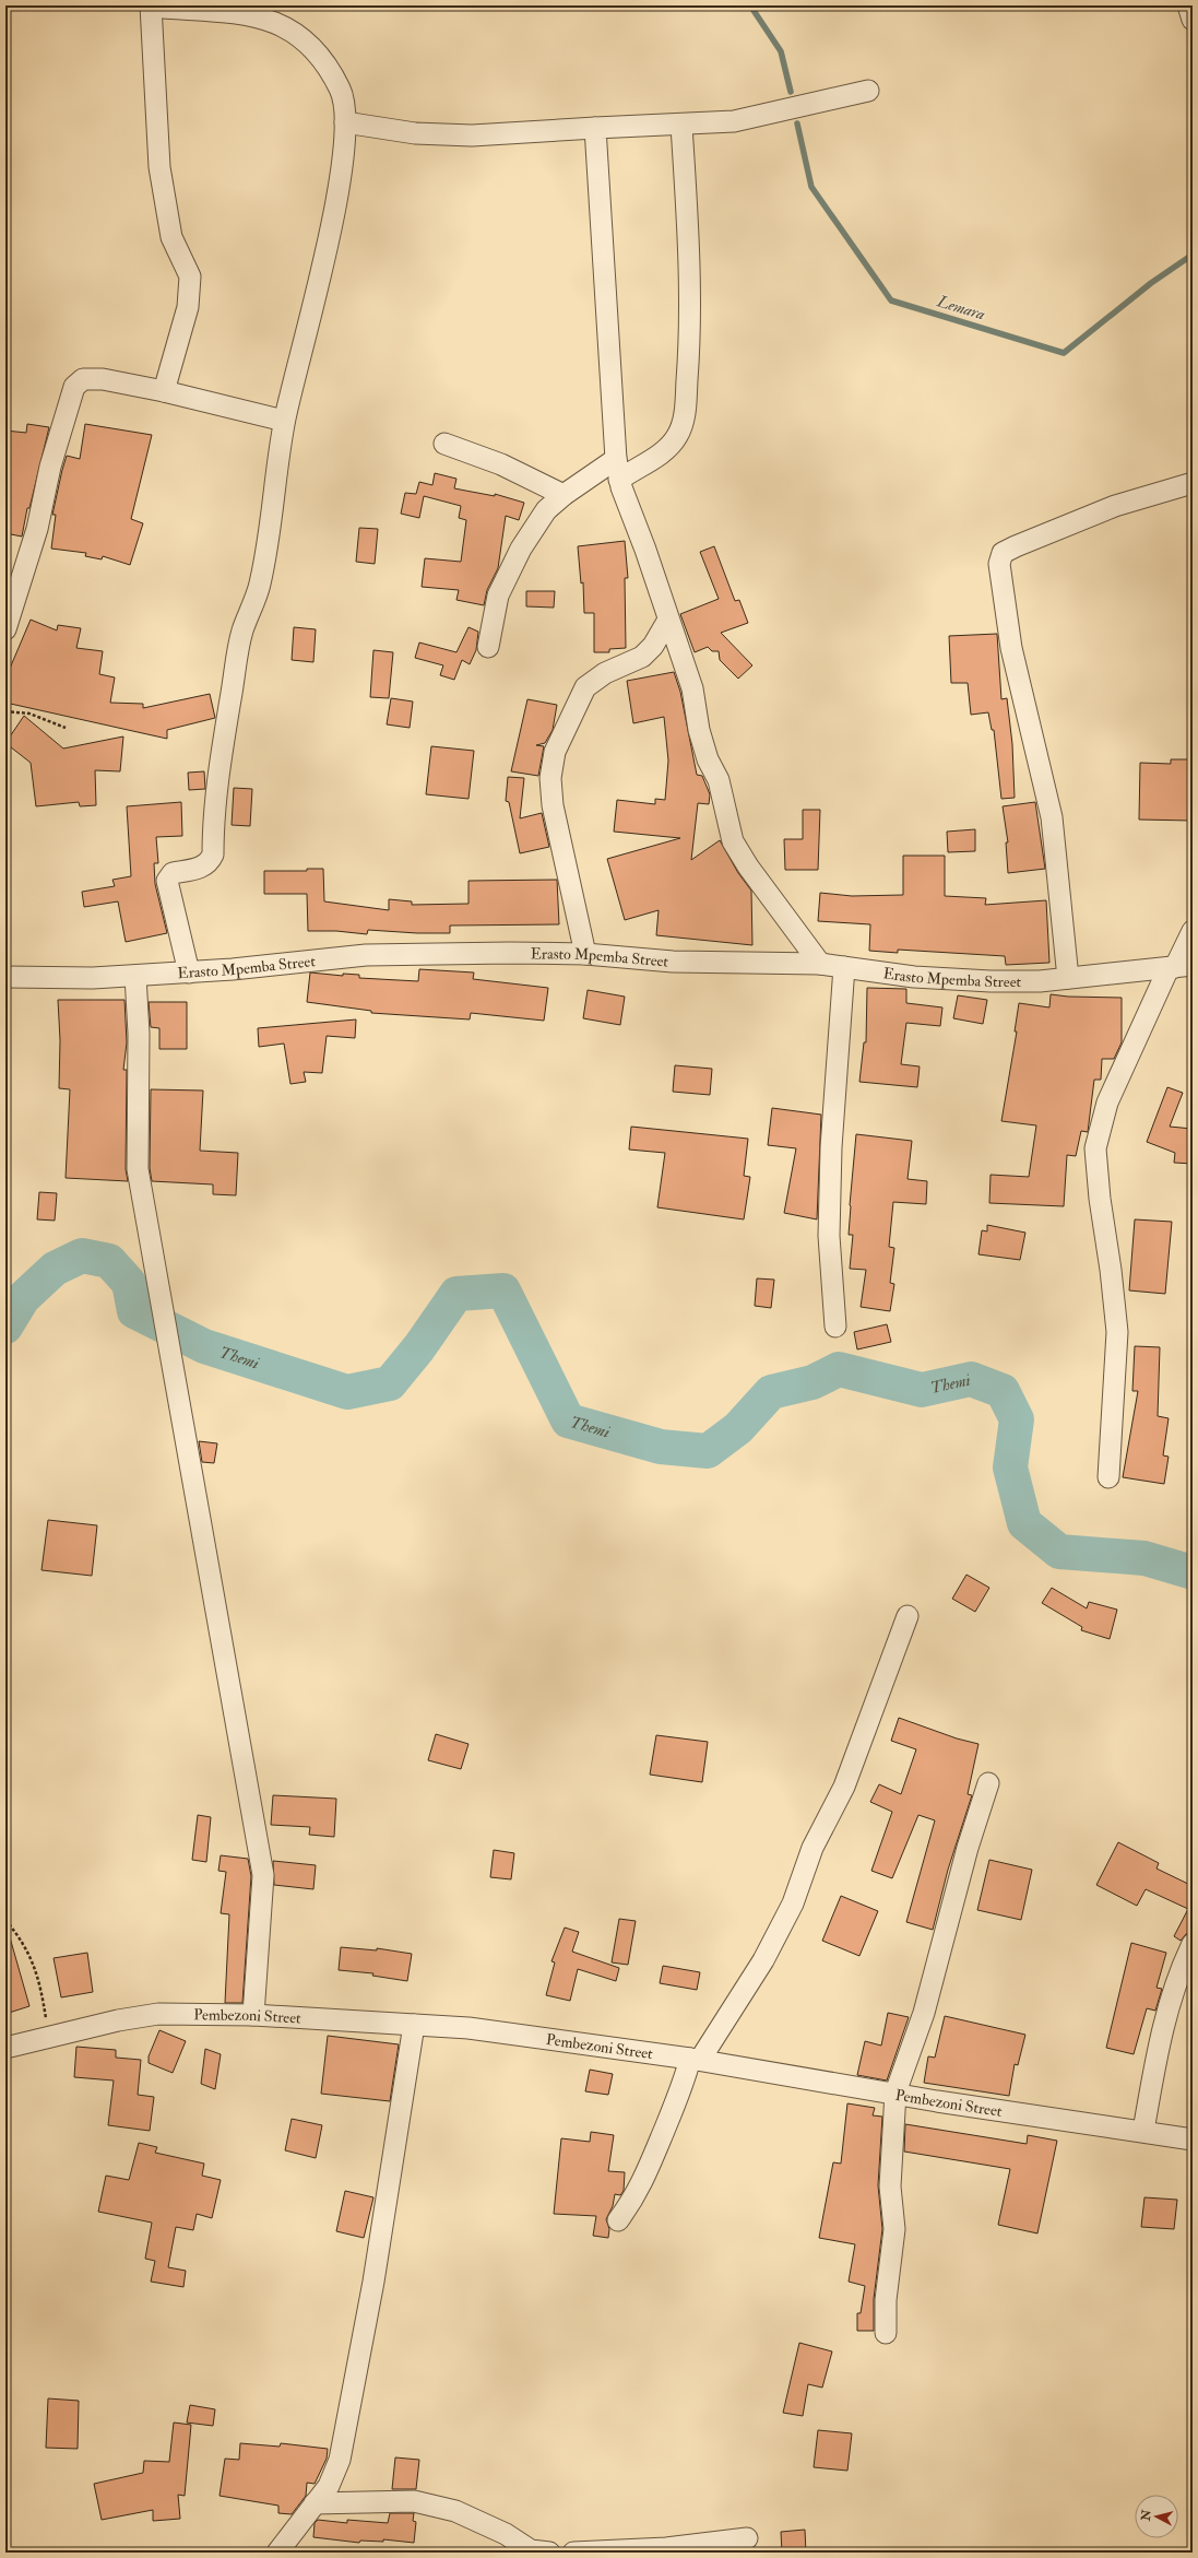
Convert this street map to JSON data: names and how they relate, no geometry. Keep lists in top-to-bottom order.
{
  "streets": {
    "street": ["Erasto Mpemba Street", "Pembezoni Street"]
  },
  "water": ["Lemara", "Themi"],
  "north": "left"
}
